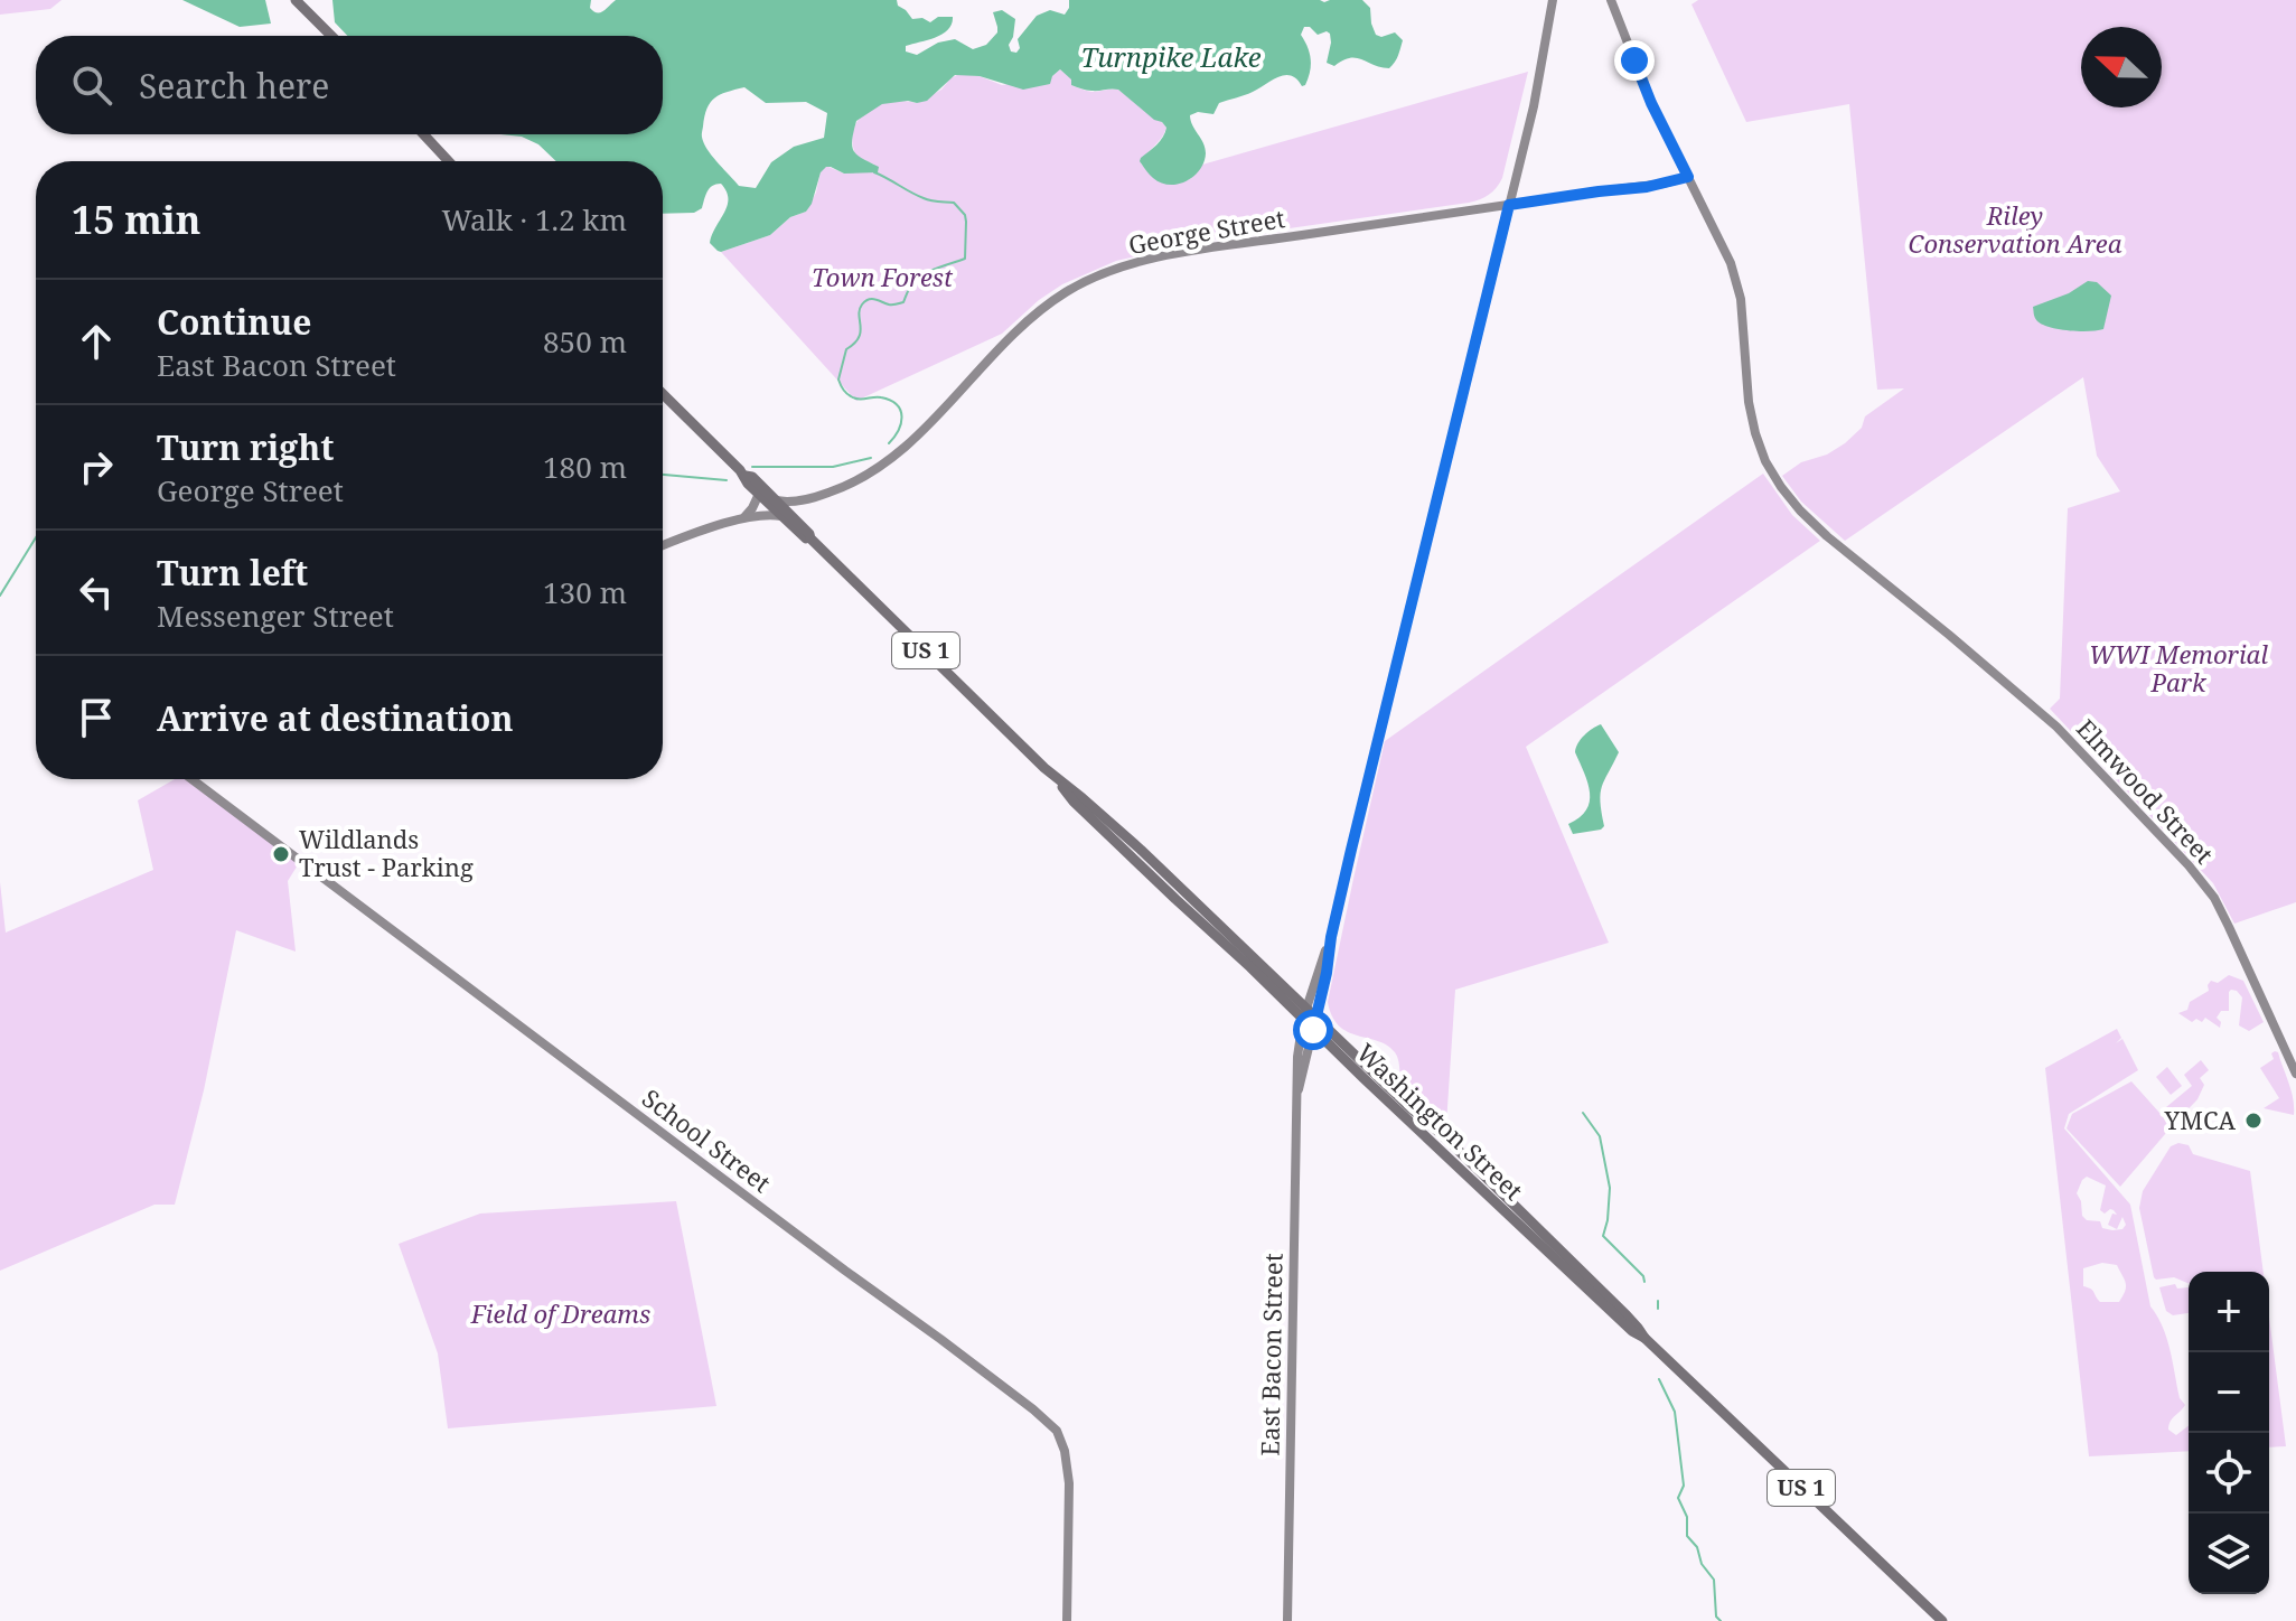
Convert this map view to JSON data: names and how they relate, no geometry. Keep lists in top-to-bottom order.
{
  "streets": {
    "main road": [
      "George Street",
      "US 1",
      "Elmwood Street",
      "Washington Street",
      "School Street",
      "East Bacon Street"
    ]
  },
  "crossings": [
    ["George Street", "Elmwood Street"],
    ["George Street", "Washington Street"],
    ["George Street", "East Bacon Street"],
    ["Washington Street", "East Bacon Street"]
  ],
  "water": ["Turnpike Lake"],
  "parks": [
    "Riley Conservation Area",
    "Town Forest",
    "WWI Memorial Park",
    "Field of Dreams"
  ],
  "places": ["Wildlands Trust - Parking", "YMCA"],
  "north": "left",
  "page": {
    "search": "Search here",
    "heading": ["15 min", "Walk · 1.2 km"],
    "list": [
      ["Continue", "East Bacon Street", "850 m"],
      ["Turn right", "George Street", "180 m"],
      ["Turn left", "Messenger Street", "130 m"],
      "Arrive at destination"
    ],
    "map_buttons": ["+", "−"]
  }
}
